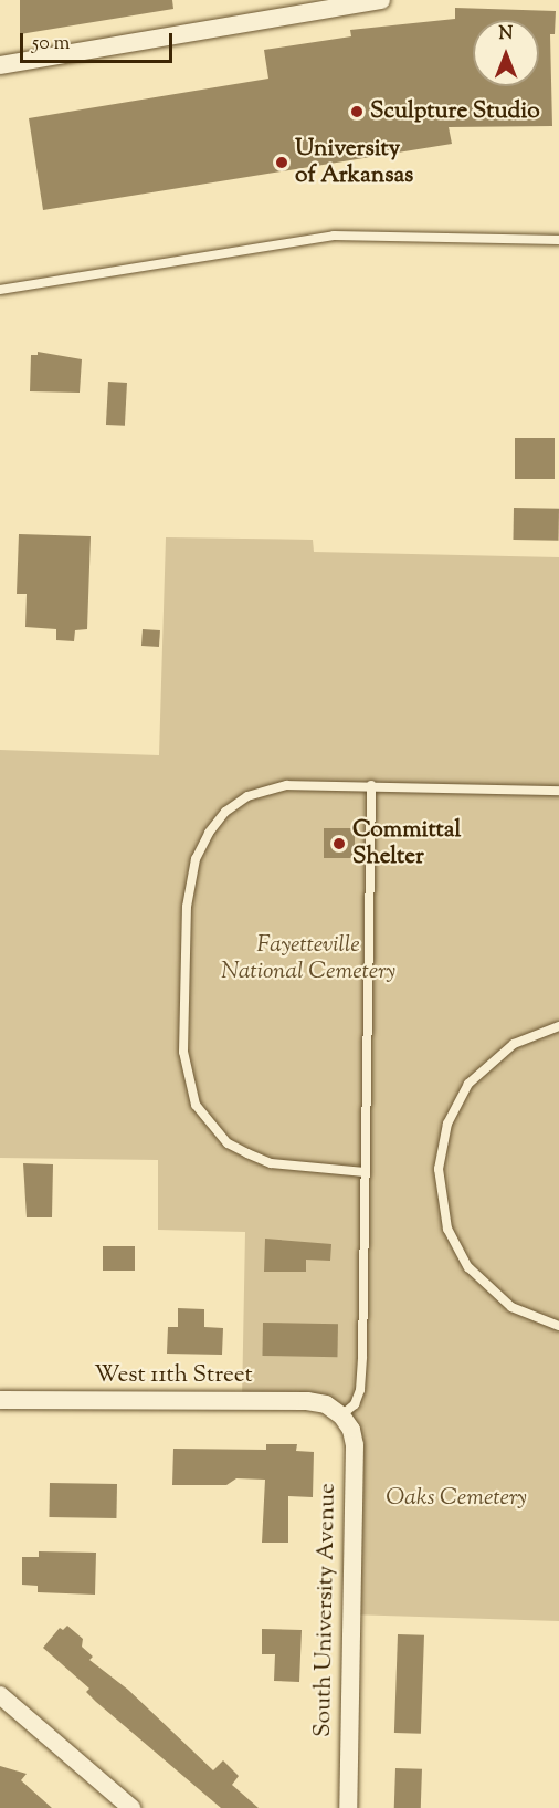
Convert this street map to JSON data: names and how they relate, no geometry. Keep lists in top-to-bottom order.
{
  "streets": {
    "street": ["West 11th Street", "South University Avenue"]
  },
  "crossings": [
    ["West 11th Street", "South University Avenue"]
  ],
  "parks": ["Fayetteville National Cemetery", "Oaks Cemetery"],
  "places": ["Sculpture Studio", "University of Arkansas", "Committal Shelter"],
  "scale_bar": "50 m",
  "north": "top"
}
